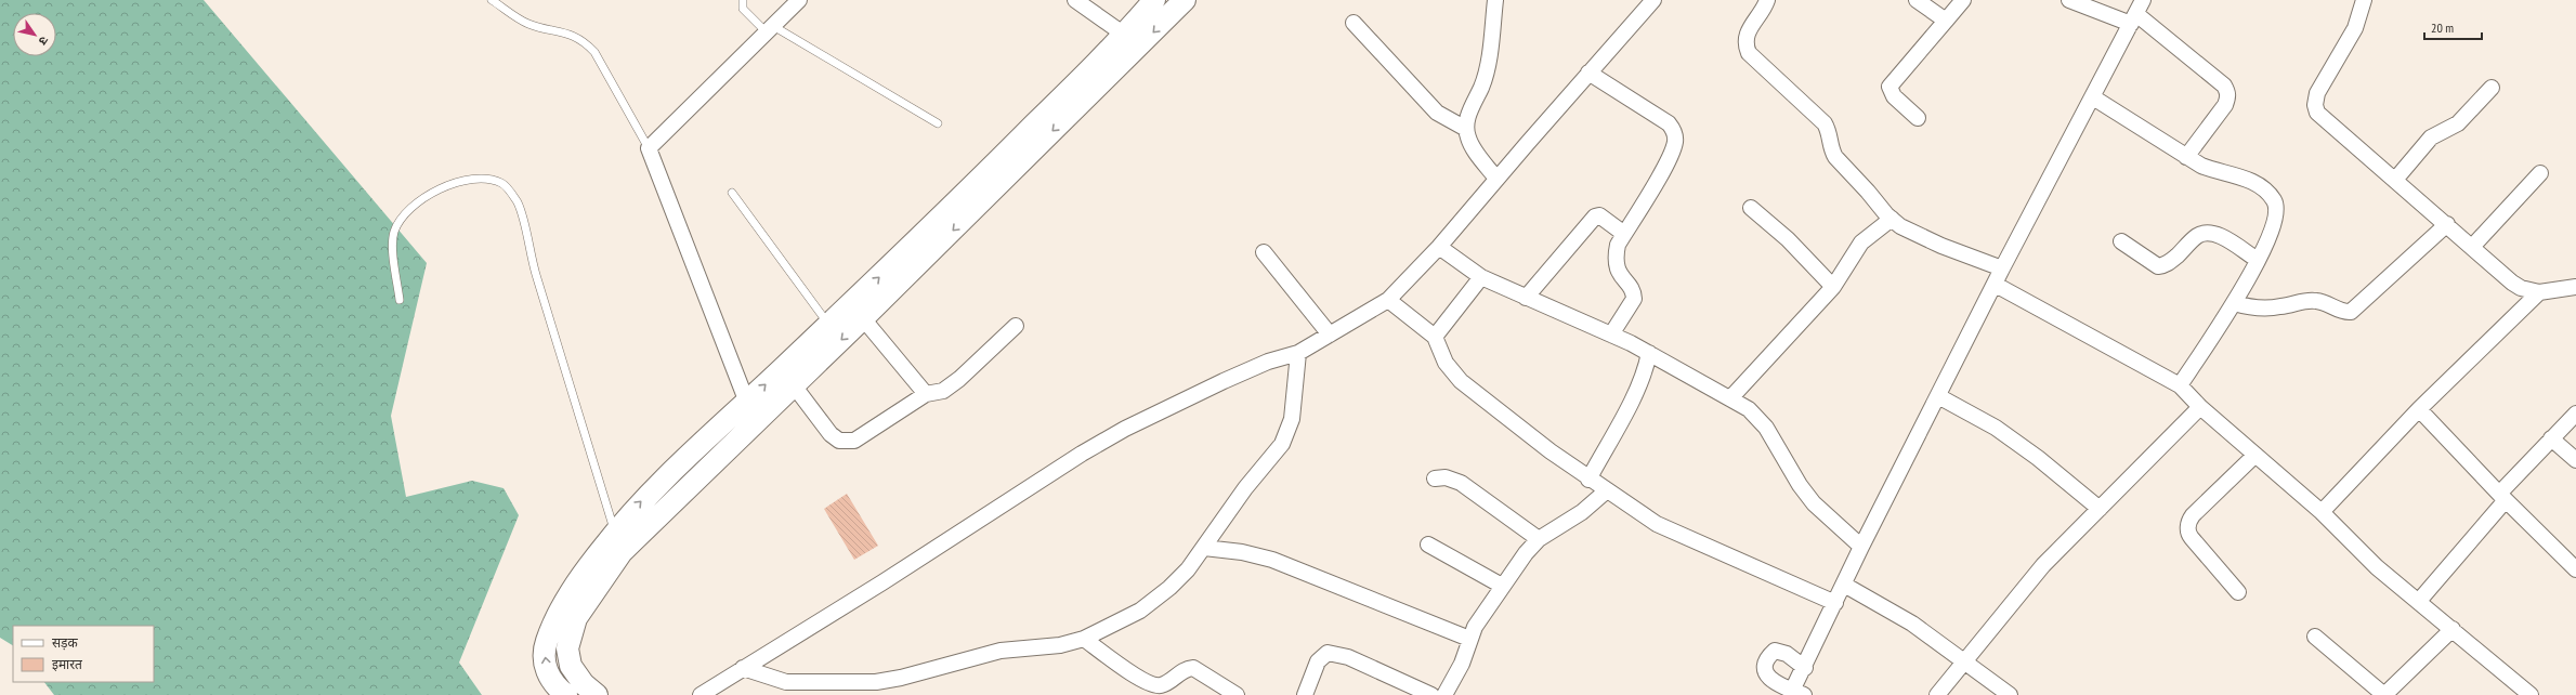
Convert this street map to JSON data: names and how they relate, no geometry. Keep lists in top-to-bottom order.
{
  "legend": ["सड़क", "इमारत"],
  "scale_bar": "20 m",
  "north": "bottom right"
}
